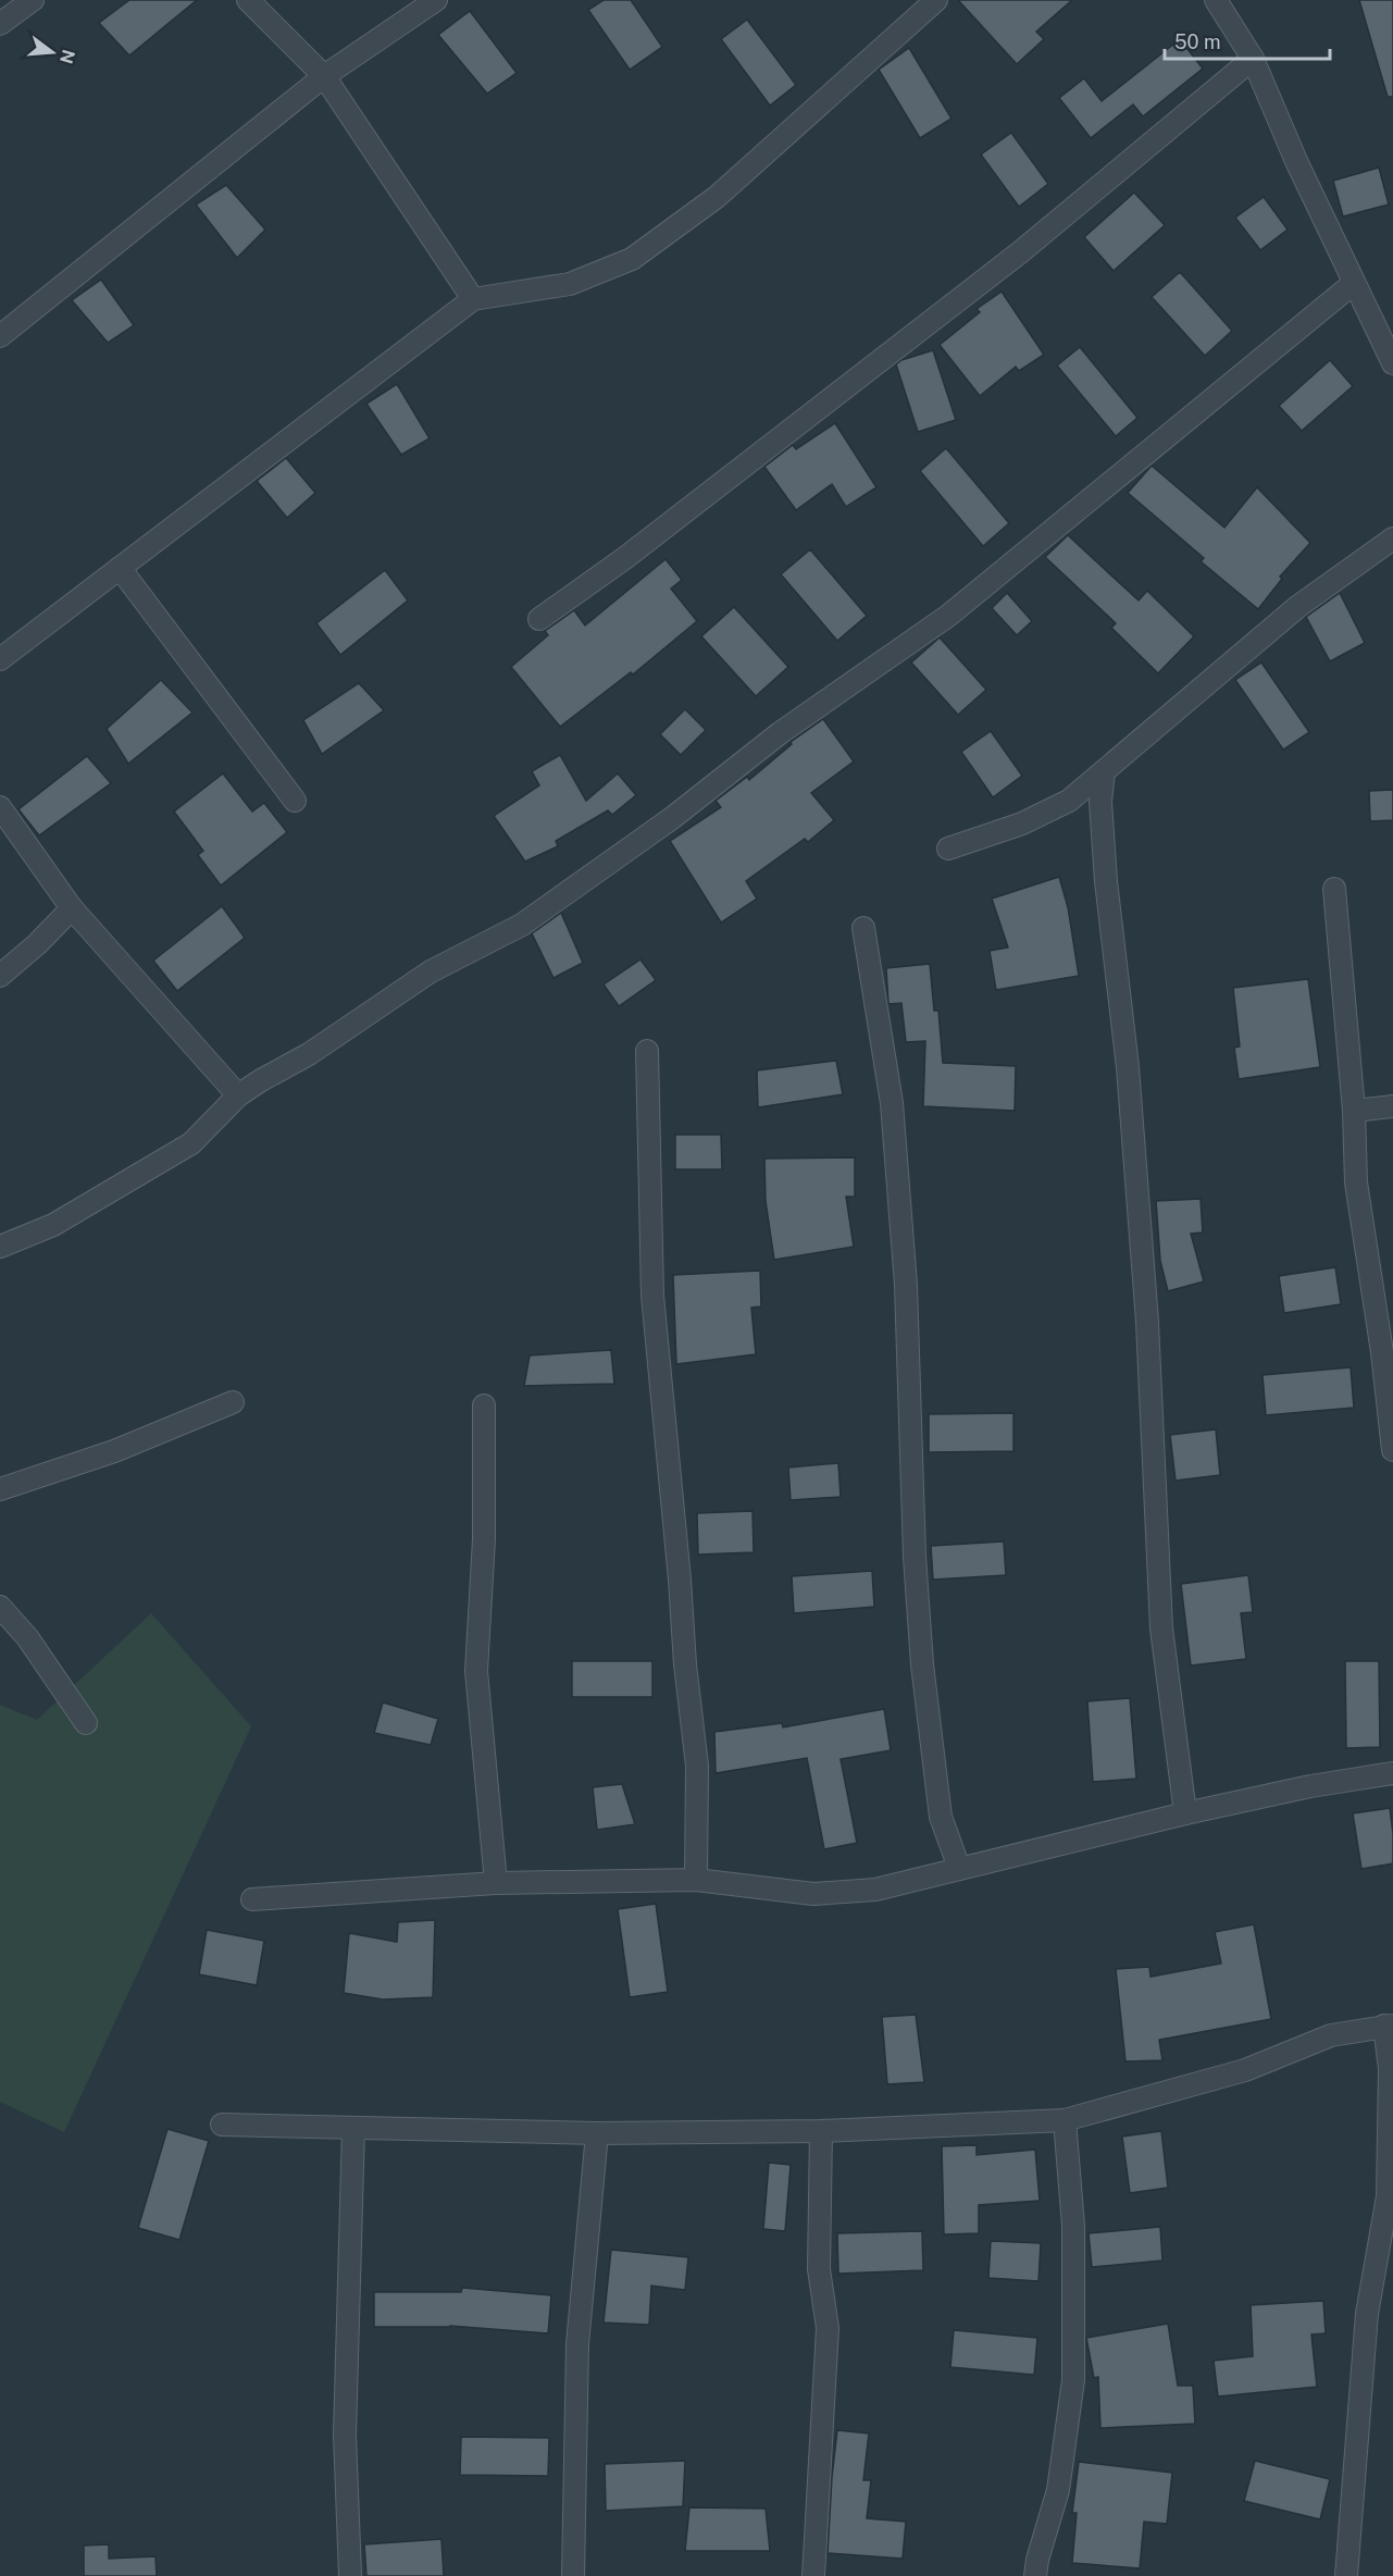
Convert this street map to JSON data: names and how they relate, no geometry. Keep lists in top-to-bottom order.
{
  "scale_bar": "50 m",
  "north": "right"
}
